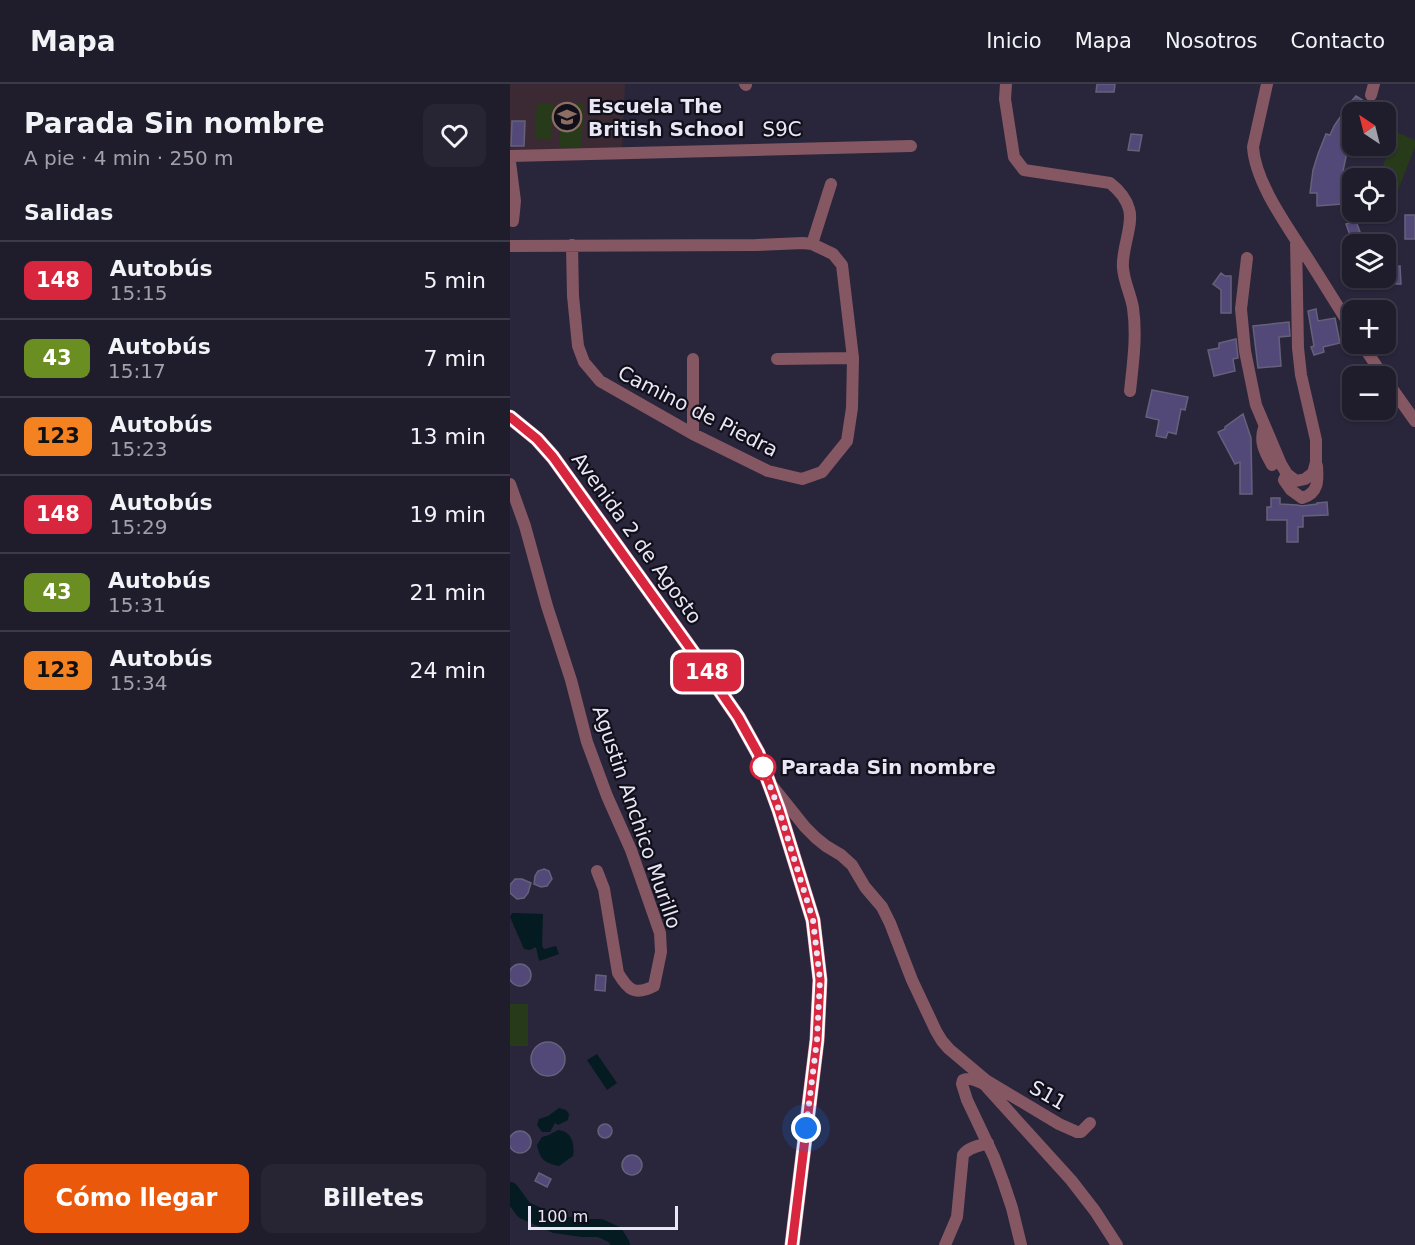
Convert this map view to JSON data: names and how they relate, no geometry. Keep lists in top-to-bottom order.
{
  "streets": {
    "main road": ["Avenida 2 de Agosto"],
    "street": [
      "S9C",
      "Camino de Piedra",
      "Agustin Anchico Murillo",
      "S11"
    ]
  },
  "places": {
    "school or university": ["Escuela The British School"],
    "other": ["Parada Sin nombre"]
  },
  "lines": ["bus line 148"],
  "scale_bar": "100 m",
  "north": "top left",
  "page": {
    "header": "Mapa",
    "nav": [
      "Inicio",
      "Mapa",
      "Nosotros",
      "Contacto"
    ],
    "heading": [
      ["Parada Sin nombre", "A pie · 4 min · 250 m"],
      "Salidas"
    ],
    "on_map": "148",
    "map_buttons": ["+", "−"],
    "list": [
      {
        "mark": "148",
        "name": "Autobús",
        "note": "15:15",
        "value": "5 min"
      },
      {
        "mark": "43",
        "name": "Autobús",
        "note": "15:17",
        "value": "7 min"
      },
      {
        "mark": "123",
        "name": "Autobús",
        "note": "15:23",
        "value": "13 min"
      },
      {
        "mark": "148",
        "name": "Autobús",
        "note": "15:29",
        "value": "19 min"
      },
      {
        "mark": "43",
        "name": "Autobús",
        "note": "15:31",
        "value": "21 min"
      },
      {
        "mark": "123",
        "name": "Autobús",
        "note": "15:34",
        "value": "24 min"
      }
    ],
    "buttons": ["Cómo llegar", "Billetes"],
    "scale": "100 m"
  }
}
